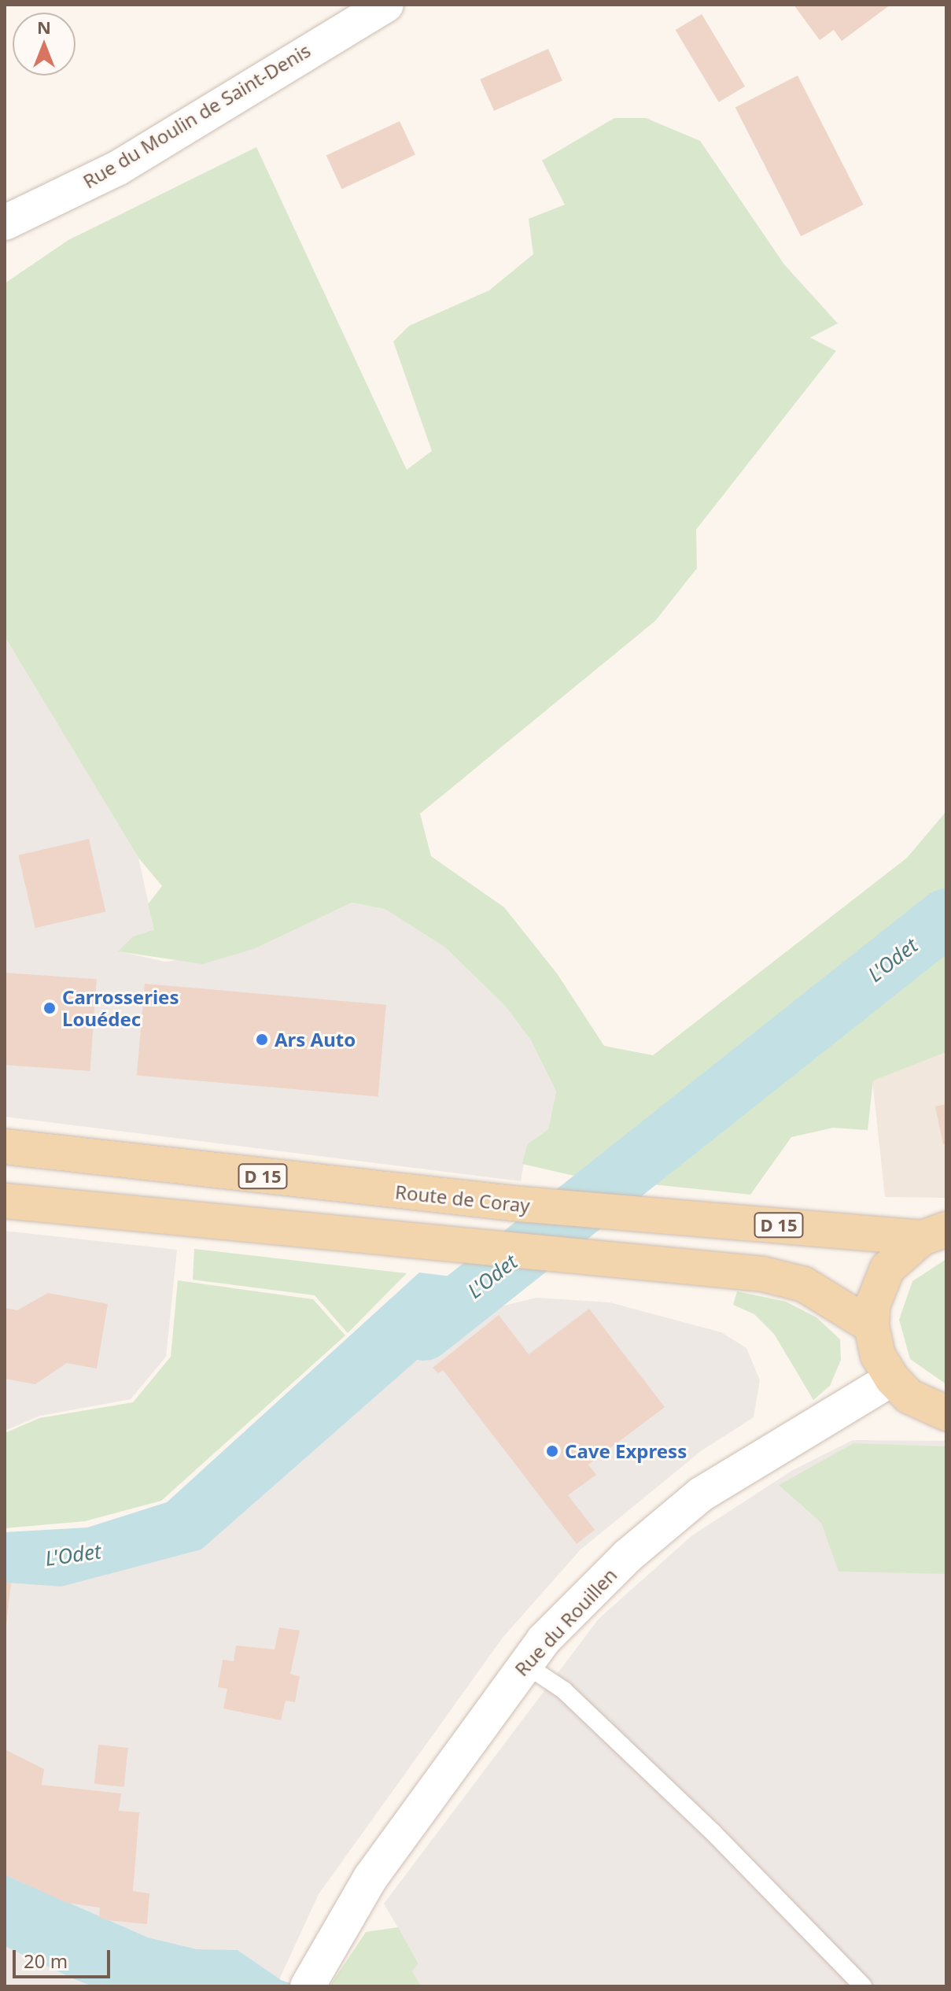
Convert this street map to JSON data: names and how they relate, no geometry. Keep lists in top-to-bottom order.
{
  "streets": {
    "main road": ["D 15", "Route de Coray"],
    "street": ["Rue du Moulin de Saint-Denis", "Rue du Rouillen"]
  },
  "water": ["L'Odet"],
  "places": ["Carrosseries Louédec", "Ars Auto", "Cave Express"],
  "scale_bar": "20 m",
  "north": "top"
}
